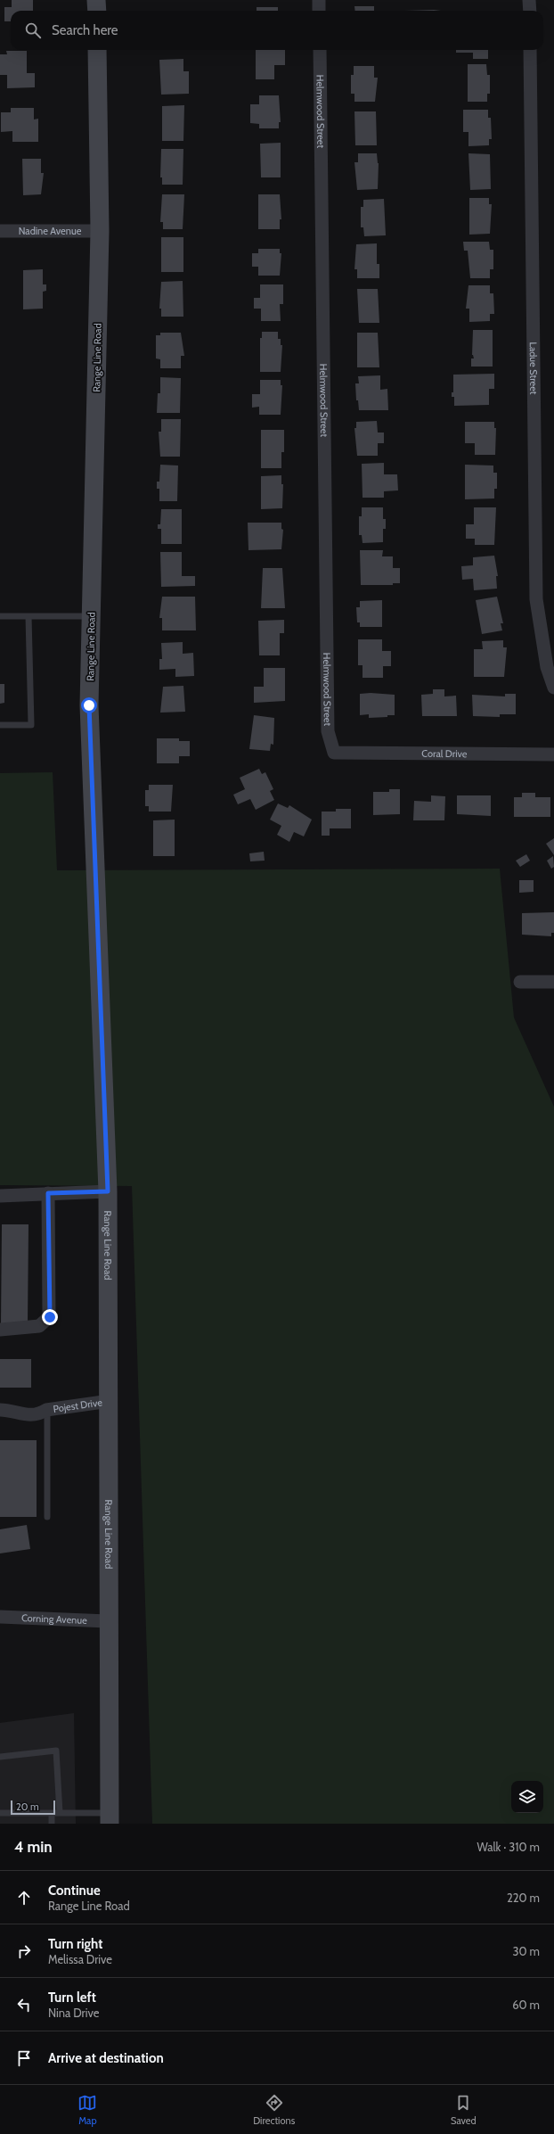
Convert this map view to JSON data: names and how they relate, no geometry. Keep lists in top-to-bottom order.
{
  "streets": {
    "main road": ["Range Line Road"],
    "street": [
      "Helmwood Street",
      "Nadine Avenue",
      "Ladue Street",
      "Coral Drive",
      "Pojest Drive",
      "Corning Avenue"
    ]
  },
  "crossings": [
    ["Helmwood Street", "Coral Drive"],
    ["Nadine Avenue", "Range Line Road"],
    ["Range Line Road", "Pojest Drive"],
    ["Range Line Road", "Corning Avenue"]
  ],
  "scale_bar": "20 m",
  "page": {
    "search": "Search here",
    "scale": "20 m",
    "heading": ["4 min", "Walk · 310 m"],
    "list": [
      ["Continue", "Range Line Road", "220 m"],
      ["Turn right", "Melissa Drive", "30 m"],
      ["Turn left", "Nina Drive", "60 m"],
      "Arrive at destination"
    ],
    "nav": ["Map", "Directions", "Saved"]
  }
}
